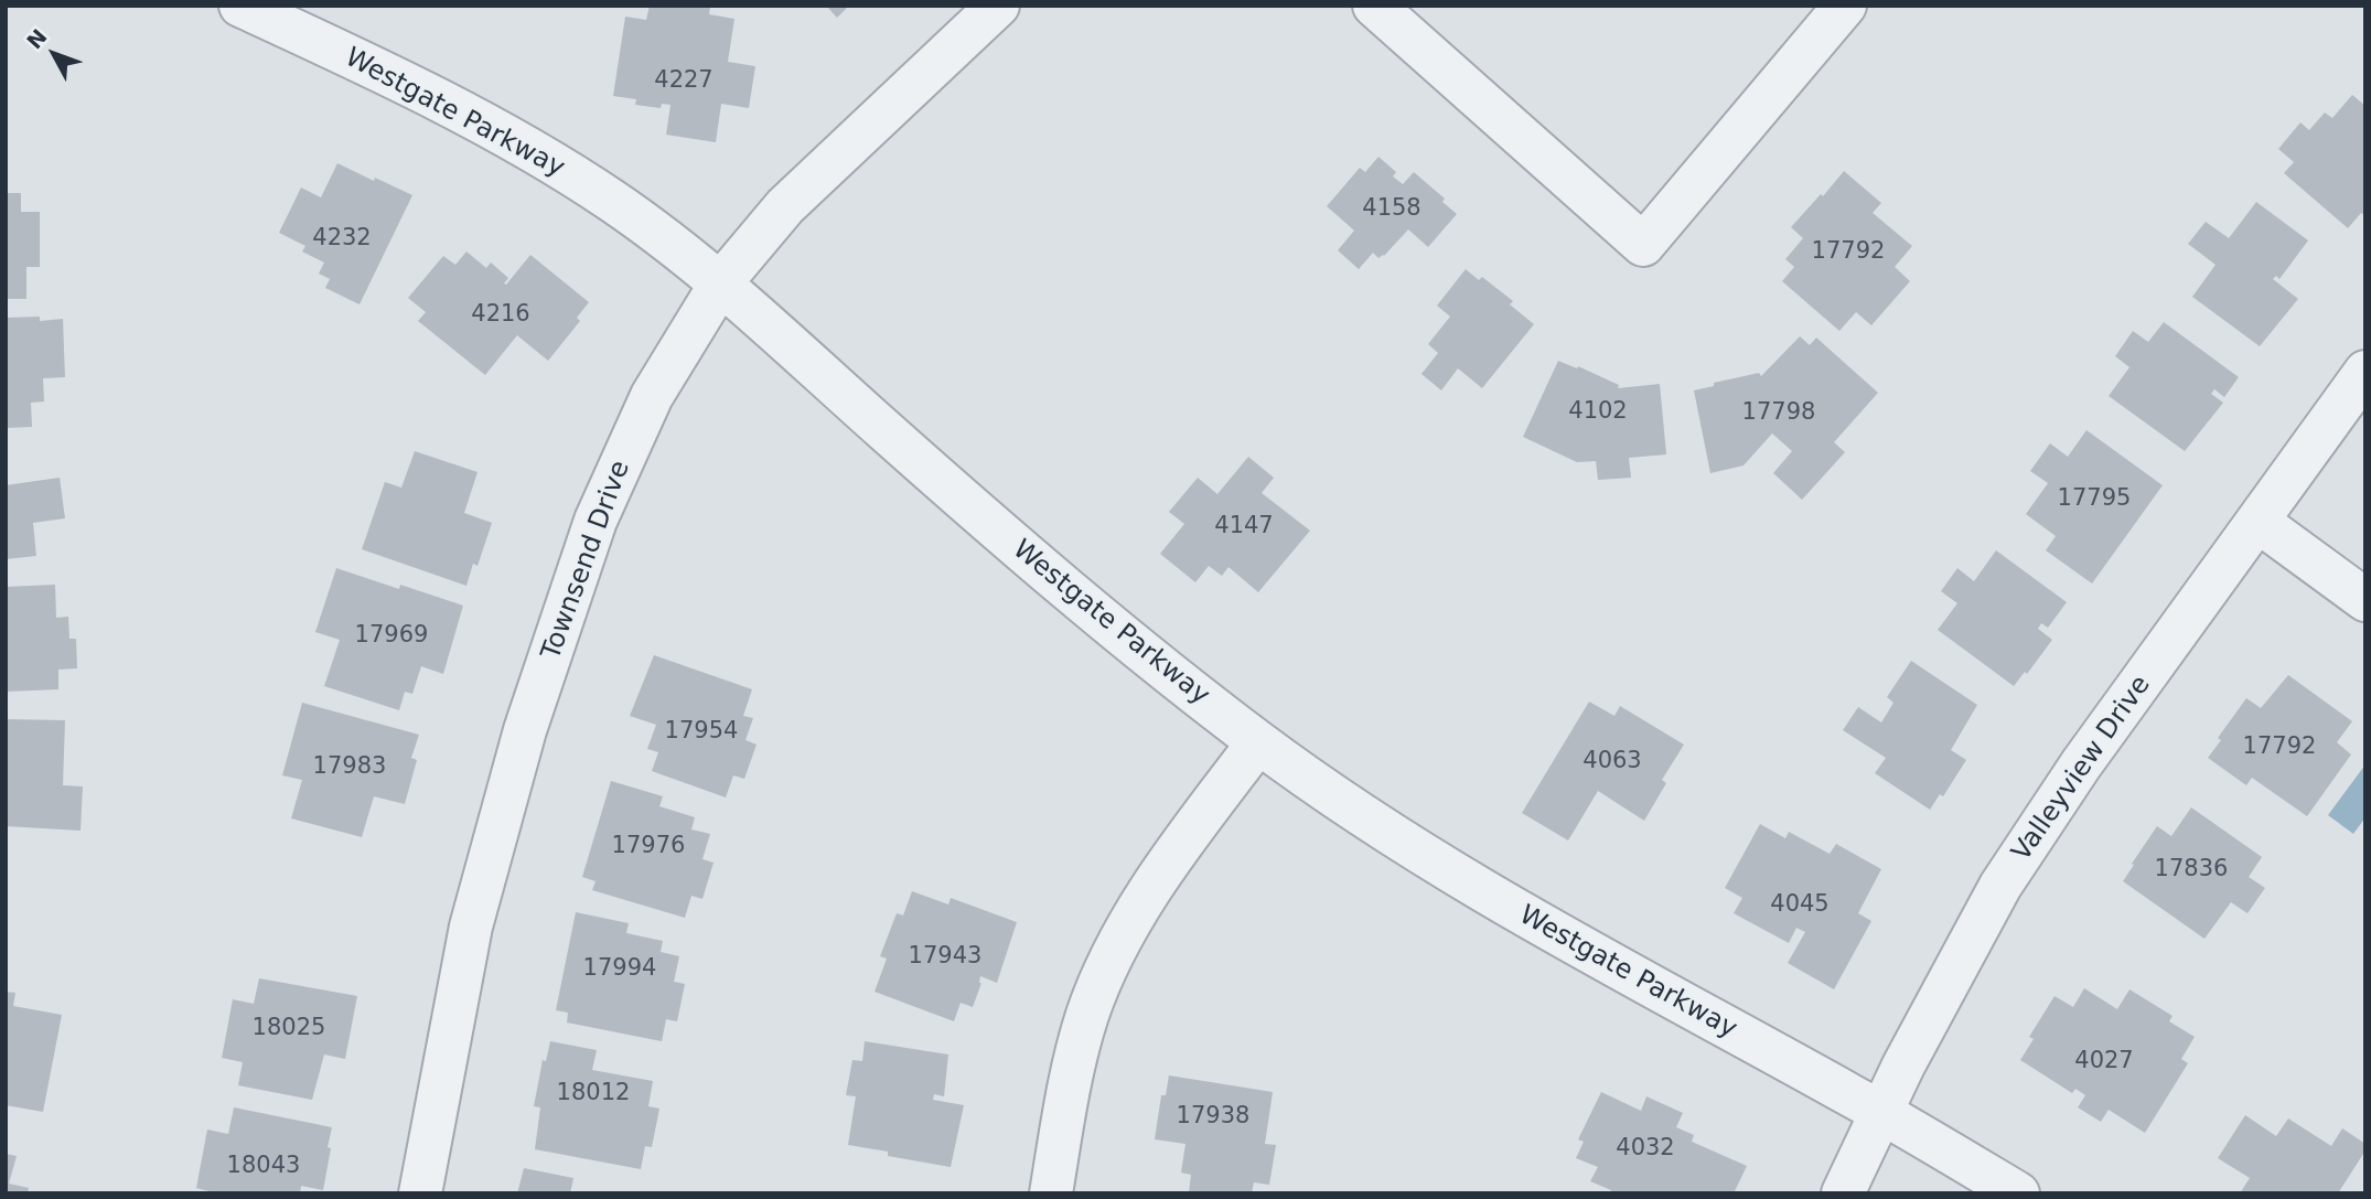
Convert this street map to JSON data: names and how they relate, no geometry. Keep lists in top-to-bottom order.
{
  "streets": {
    "street": ["Westgate Parkway", "Townsend Drive", "Valleyview Drive"]
  },
  "crossings": [
    ["Westgate Parkway", "Townsend Drive"],
    ["Westgate Parkway", "Valleyview Drive"]
  ],
  "house_numbers": [
    "4227",
    "4158",
    "4232",
    "17792",
    "4216",
    "4102",
    "17798",
    "17795",
    "4147",
    "17969",
    "17954",
    "17792",
    "4063",
    "17983",
    "17976",
    "17836",
    "4045",
    "17943",
    "17994",
    "18025",
    "4027",
    "18012",
    "17938",
    "4032",
    "18043"
  ],
  "north": "top left"
}
